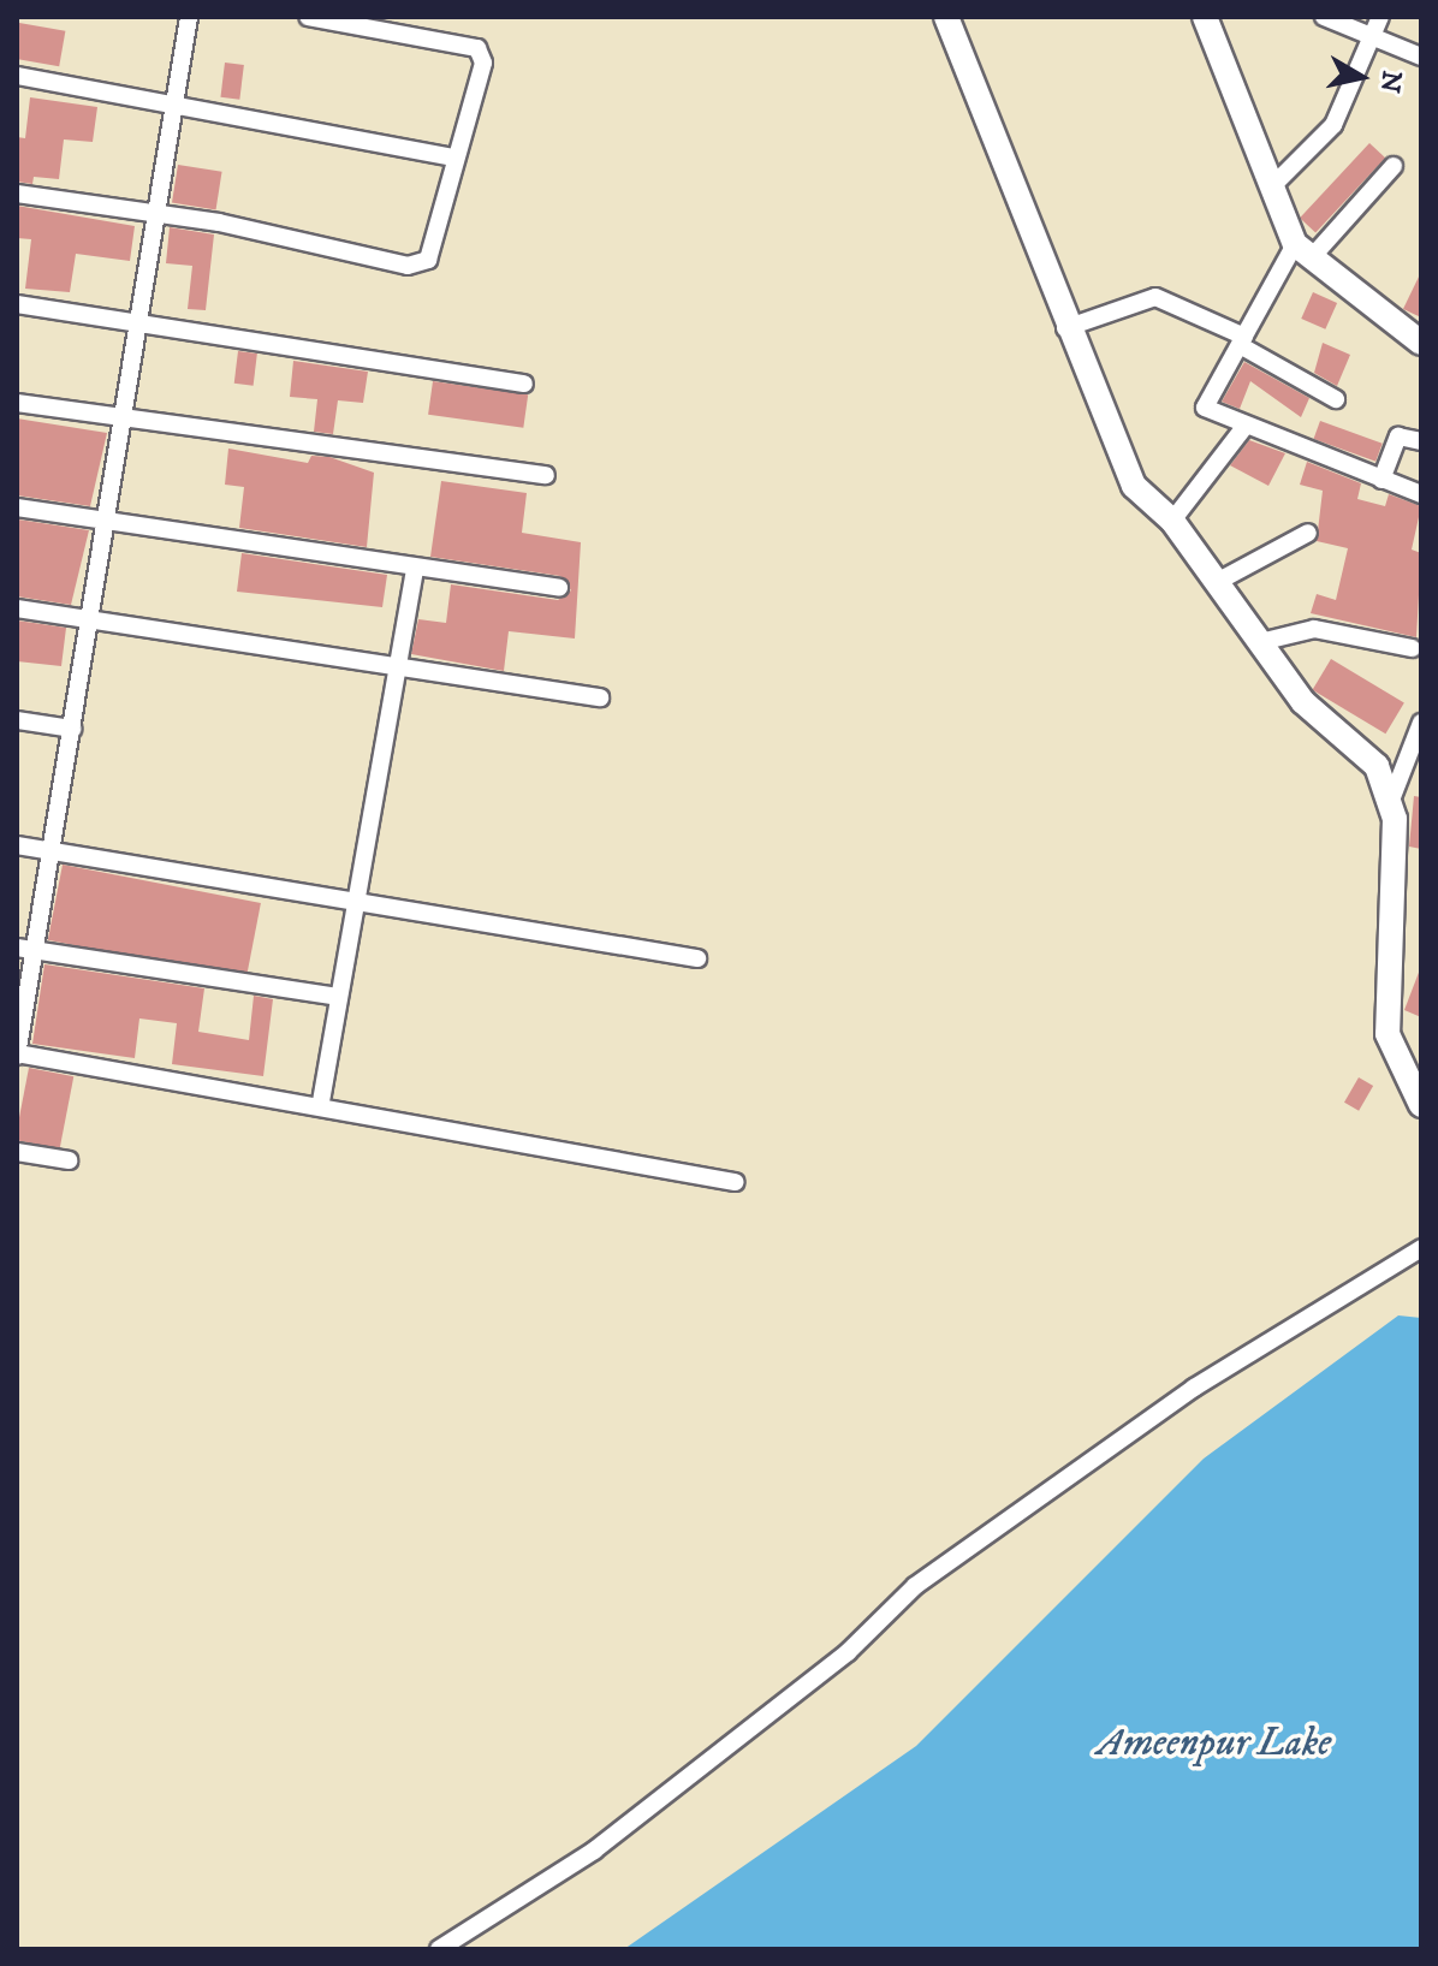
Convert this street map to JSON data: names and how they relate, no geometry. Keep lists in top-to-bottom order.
{
  "water": ["Ameenpur Lake"],
  "north": "right"
}
